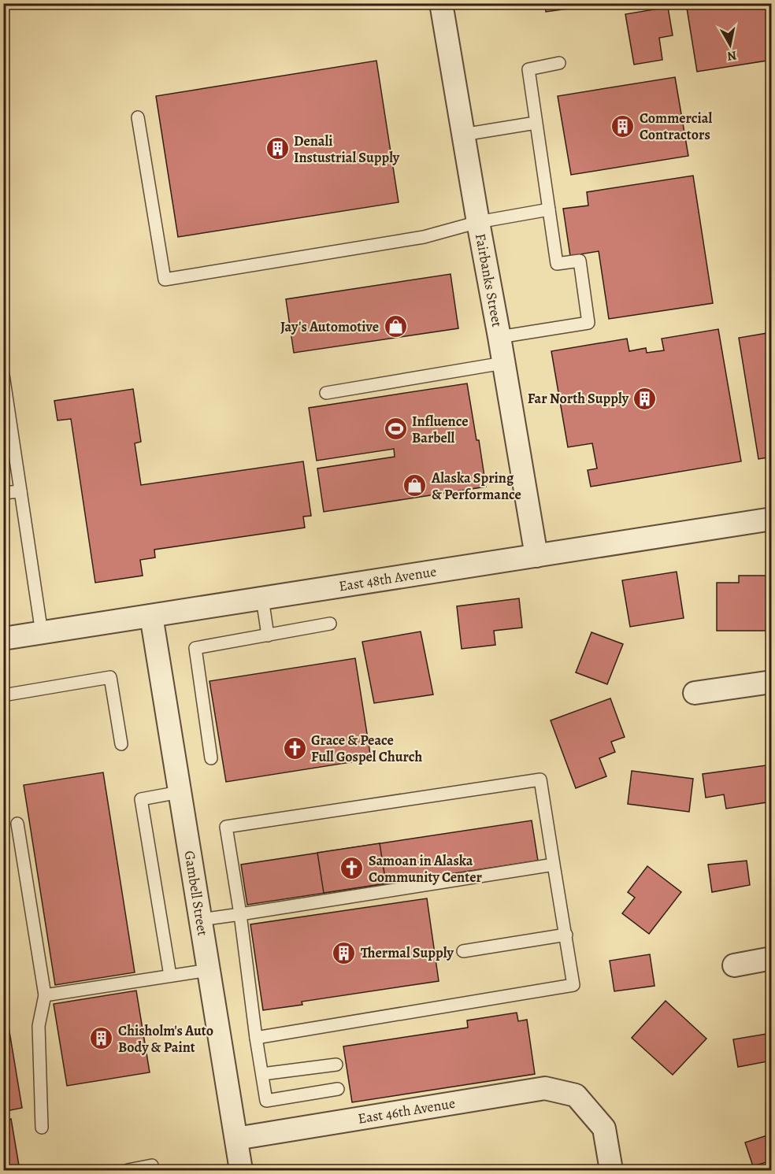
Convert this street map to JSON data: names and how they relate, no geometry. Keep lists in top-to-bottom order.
{
  "streets": {
    "street": [
      "Fairbanks Street",
      "East 48th Avenue",
      "Gambell Street",
      "East 46th Avenue"
    ]
  },
  "crossings": [
    ["Fairbanks Street", "East 48th Avenue"],
    ["East 48th Avenue", "Gambell Street"],
    ["Gambell Street", "East 46th Avenue"]
  ],
  "places": {
    "building": [
      "Commercial Contractors",
      "Denali Instustrial Supply",
      "Far North Supply",
      "Thermal Supply",
      "Chisholm's Auto Body & Paint"
    ],
    "shop": ["Jay's Automotive", "Alaska Spring & Performance"],
    "sports": ["Influence Barbell"],
    "church": ["Grace & Peace Full Gospel Church", "Samoan in Alaska Community Center"]
  },
  "north": "bottom"
}
